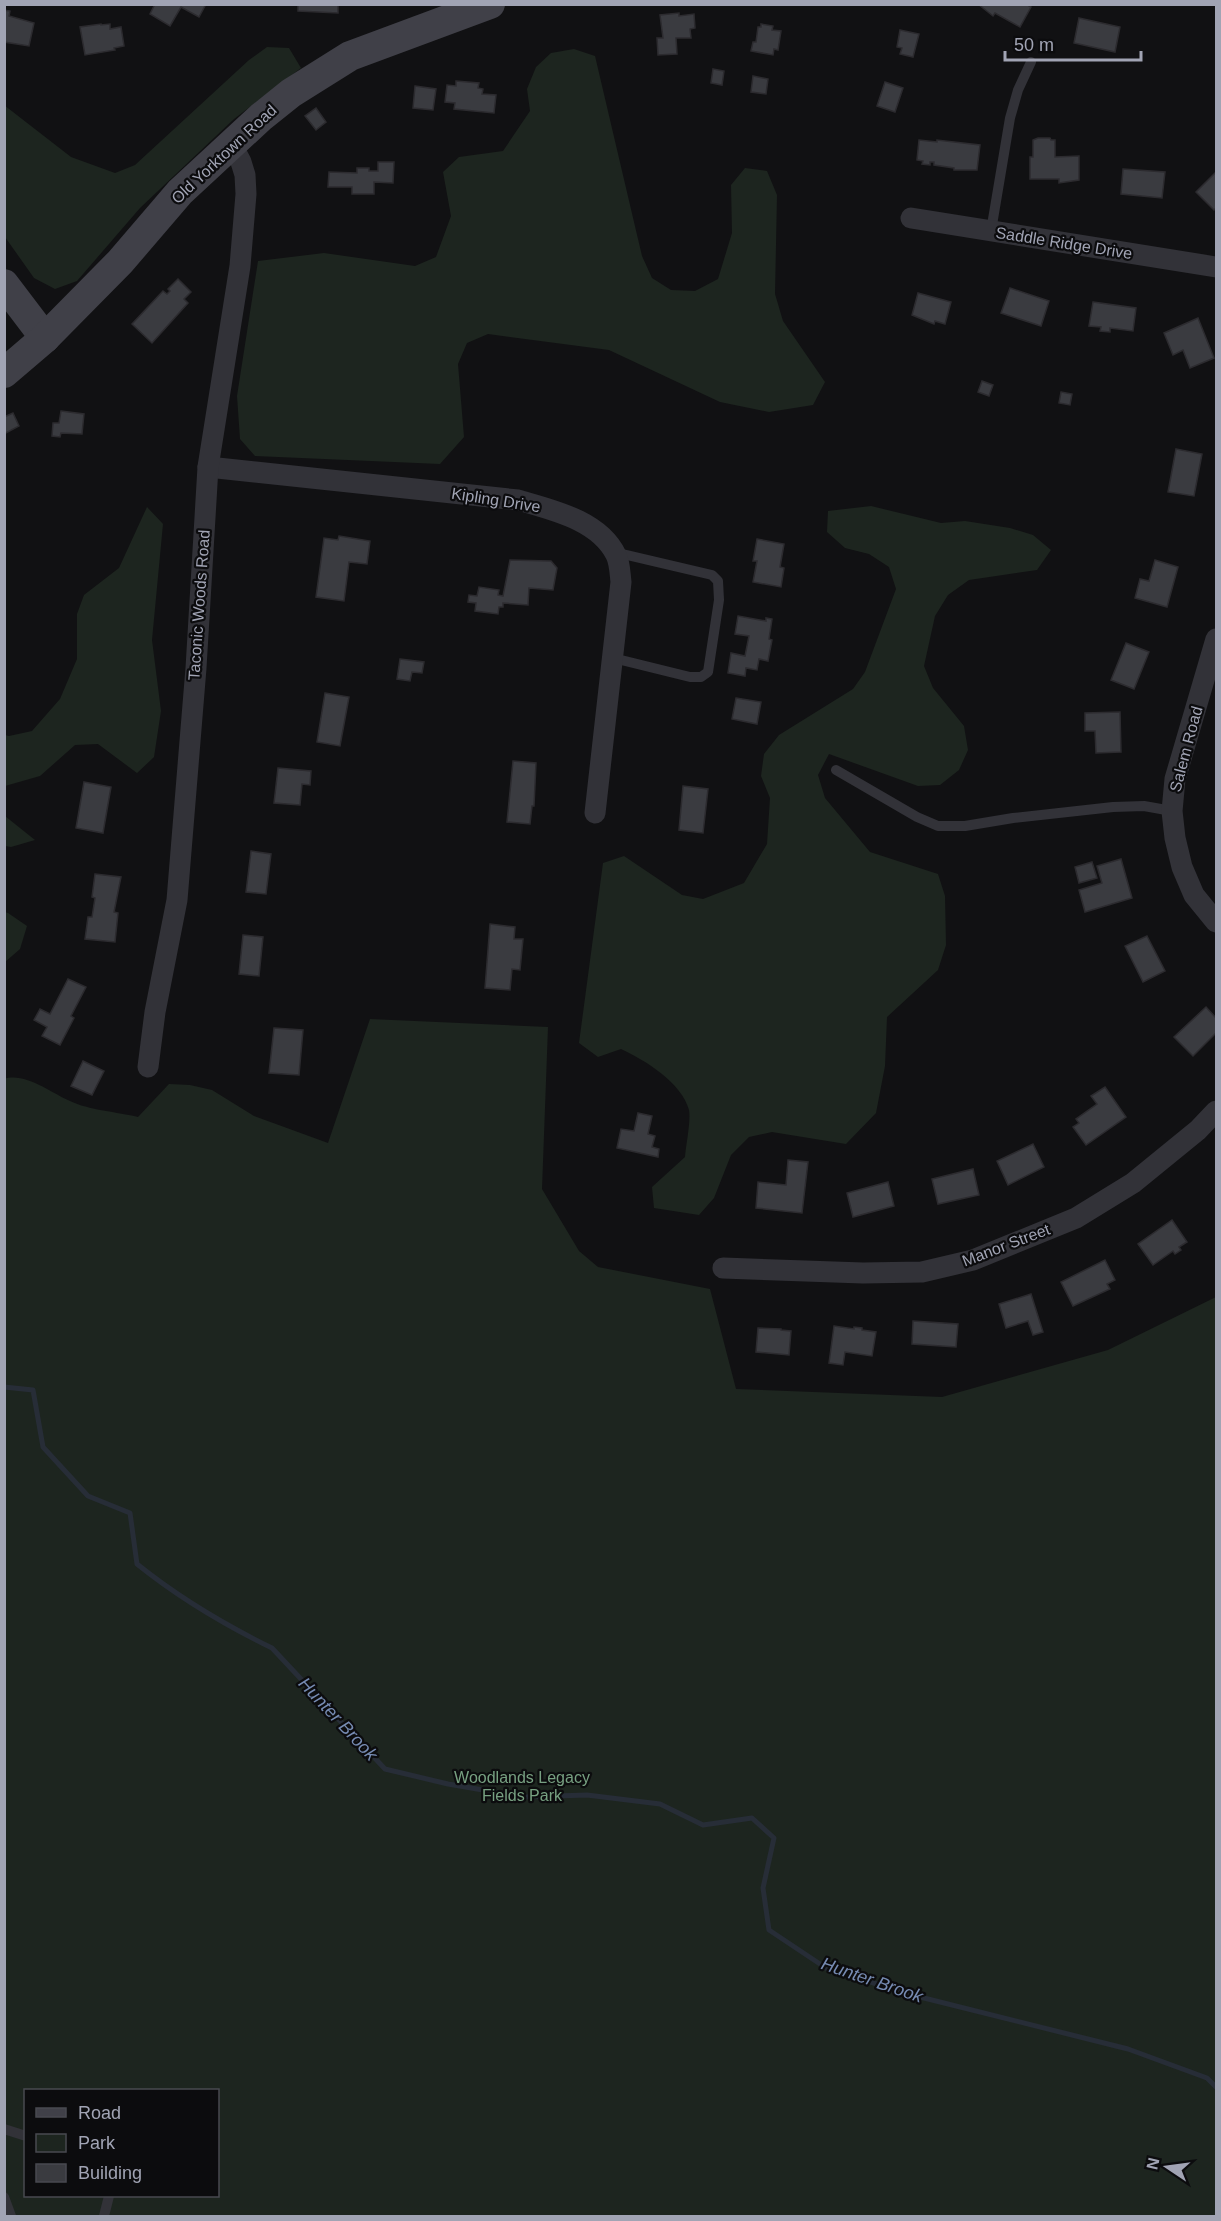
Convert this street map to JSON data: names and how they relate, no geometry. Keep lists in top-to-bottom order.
{
  "streets": {
    "main road": ["Old Yorktown Road"],
    "street": [
      "Saddle Ridge Drive",
      "Kipling Drive",
      "Taconic Woods Road",
      "Salem Road",
      "Manor Street"
    ]
  },
  "crossings": [
    ["Old Yorktown Road", "Taconic Woods Road"],
    ["Kipling Drive", "Taconic Woods Road"]
  ],
  "water": ["Hunter Brook"],
  "parks": ["Woodlands Legacy Fields Park"],
  "legend": ["Road", "Park", "Building"],
  "scale_bar": "50 m",
  "north": "left"
}
